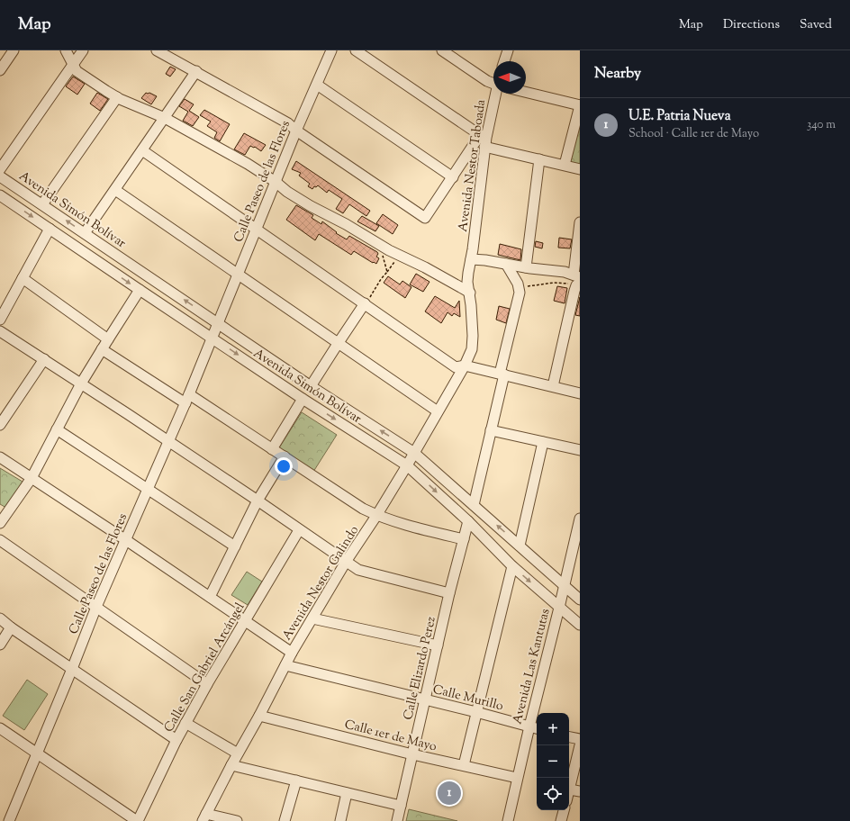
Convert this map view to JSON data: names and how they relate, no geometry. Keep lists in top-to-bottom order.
{
  "streets": {
    "street": [
      "Avenida Nestor Taboada",
      "Calle Paseo de las Flores",
      "Avenida Simón Bolívar",
      "Avenida Nestor Galindo",
      "Avenida Las Kantutas",
      "Calle San Gabriel Arcángel",
      "Calle Elizardo Perez",
      "Calle Murillo",
      "Calle 1er de Mayo"
    ]
  },
  "crossings": [
    ["Calle Paseo de las Flores", "Avenida Simón Bolívar"],
    ["Avenida Simón Bolívar", "Avenida Nestor Galindo"],
    ["Avenida Simón Bolívar", "Avenida Las Kantutas"],
    ["Avenida Simón Bolívar", "Calle Elizardo Perez"],
    ["Avenida Nestor Galindo", "Calle Murillo"],
    ["Avenida Nestor Galindo", "Calle 1er de Mayo"],
    ["Avenida Las Kantutas", "Calle Murillo"],
    ["Avenida Las Kantutas", "Calle 1er de Mayo"],
    ["Calle Elizardo Perez", "Calle Murillo"],
    ["Calle Elizardo Perez", "Calle 1er de Mayo"]
  ],
  "north": "left",
  "page": {
    "header": "Map",
    "nav": ["Map", "Directions", "Saved"],
    "heading": "Nearby",
    "list": [
      {
        "mark": "1",
        "name": "U.E. Patria Nueva",
        "note": "School · Calle 1er de Mayo",
        "value": "340 m"
      }
    ],
    "map_buttons": ["+", "−"],
    "pins": "1"
  }
}
